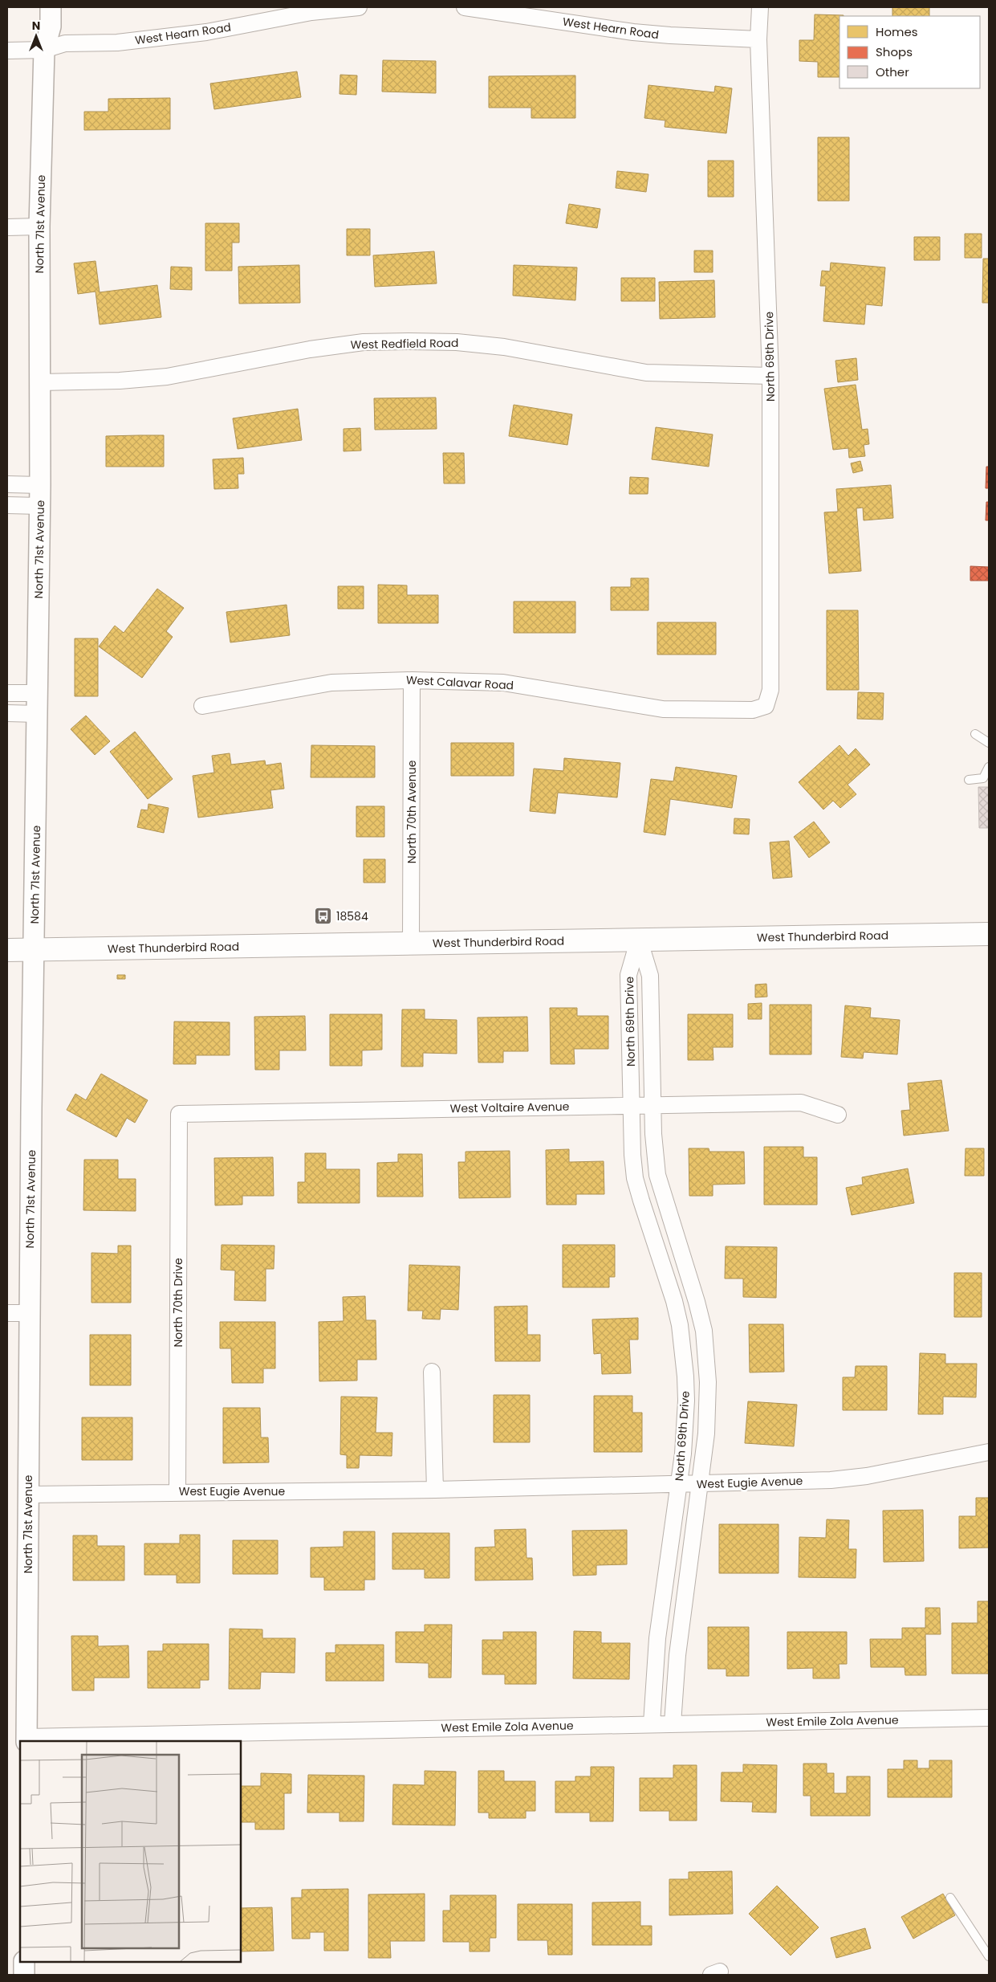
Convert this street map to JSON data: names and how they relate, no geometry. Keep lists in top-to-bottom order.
{
  "streets": {
    "main road": ["West Thunderbird Road"],
    "street": [
      "West Hearn Road",
      "North 71st Avenue",
      "West Redfield Road",
      "North 69th Drive",
      "West Calavar Road",
      "North 70th Avenue",
      "West Voltaire Avenue",
      "North 70th Drive",
      "West Eugie Avenue",
      "West Emile Zola Avenue"
    ]
  },
  "crossings": [
    ["West Hearn Road", "North 71st Avenue"],
    ["West Hearn Road", "North 69th Drive"],
    ["North 71st Avenue", "West Redfield Road"],
    ["North 71st Avenue", "West Thunderbird Road"],
    ["North 71st Avenue", "West Eugie Avenue"],
    ["North 71st Avenue", "West Emile Zola Avenue"],
    ["West Redfield Road", "North 69th Drive"],
    ["North 69th Drive", "West Calavar Road"],
    ["North 69th Drive", "West Thunderbird Road"],
    ["North 69th Drive", "West Voltaire Avenue"],
    ["North 69th Drive", "West Eugie Avenue"],
    ["North 69th Drive", "West Emile Zola Avenue"],
    ["West Calavar Road", "North 70th Avenue"],
    ["North 70th Avenue", "West Thunderbird Road"],
    ["West Voltaire Avenue", "North 70th Drive"],
    ["North 70th Drive", "West Eugie Avenue"]
  ],
  "places": {
    "bus stop": ["18584"]
  },
  "legend": ["Homes", "Shops", "Other"],
  "north": "top"
}
